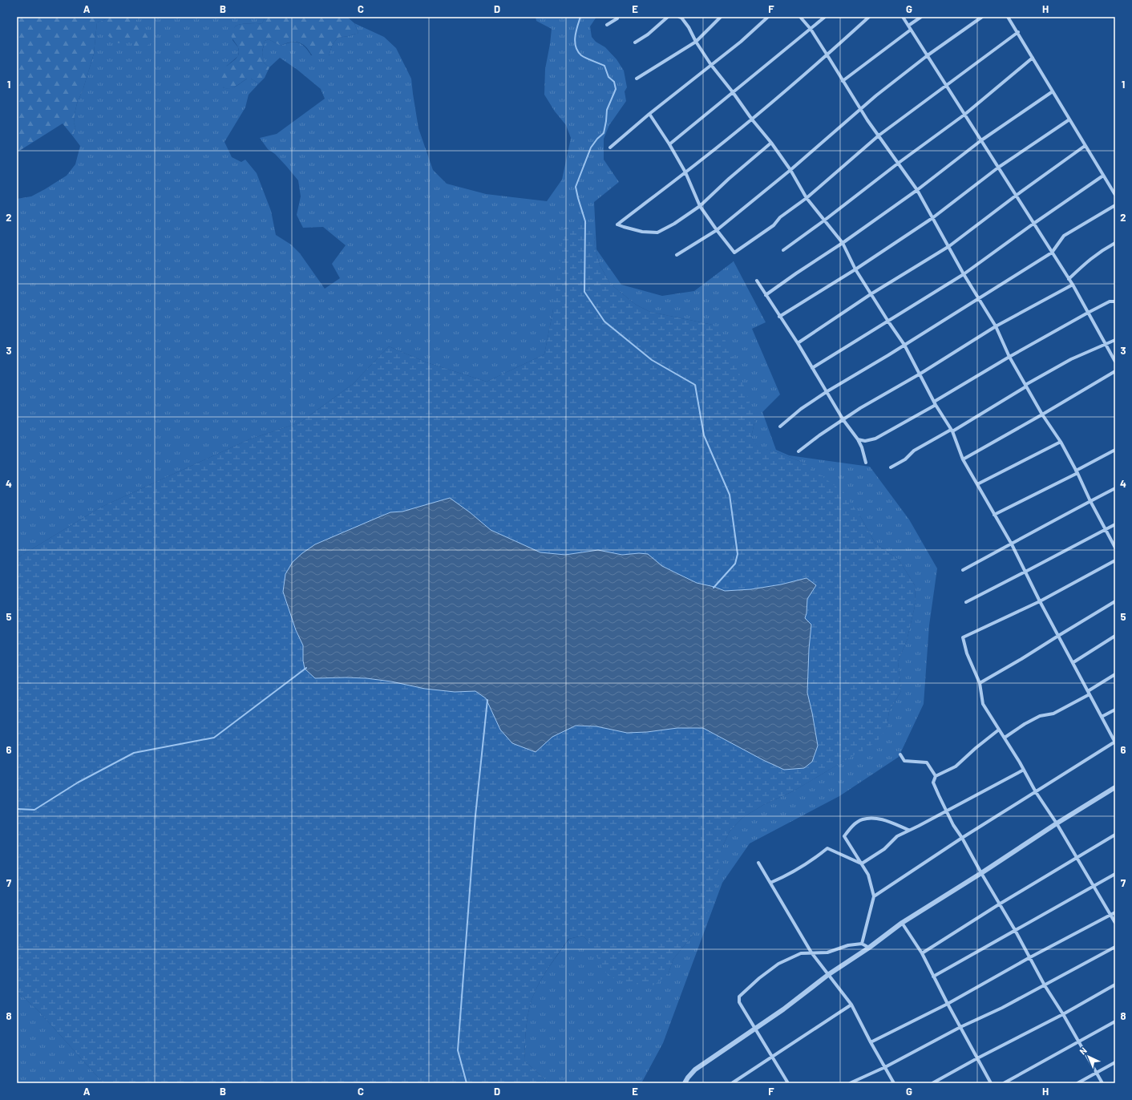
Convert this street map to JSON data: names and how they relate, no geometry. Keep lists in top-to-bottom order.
{
  "north": "top left",
  "grid": {
    "columns": [
      "A",
      "B",
      "C",
      "D",
      "E",
      "F",
      "G",
      "H"
    ],
    "rows": [
      "1",
      "2",
      "3",
      "4",
      "5",
      "6",
      "7",
      "8"
    ]
  }
}
